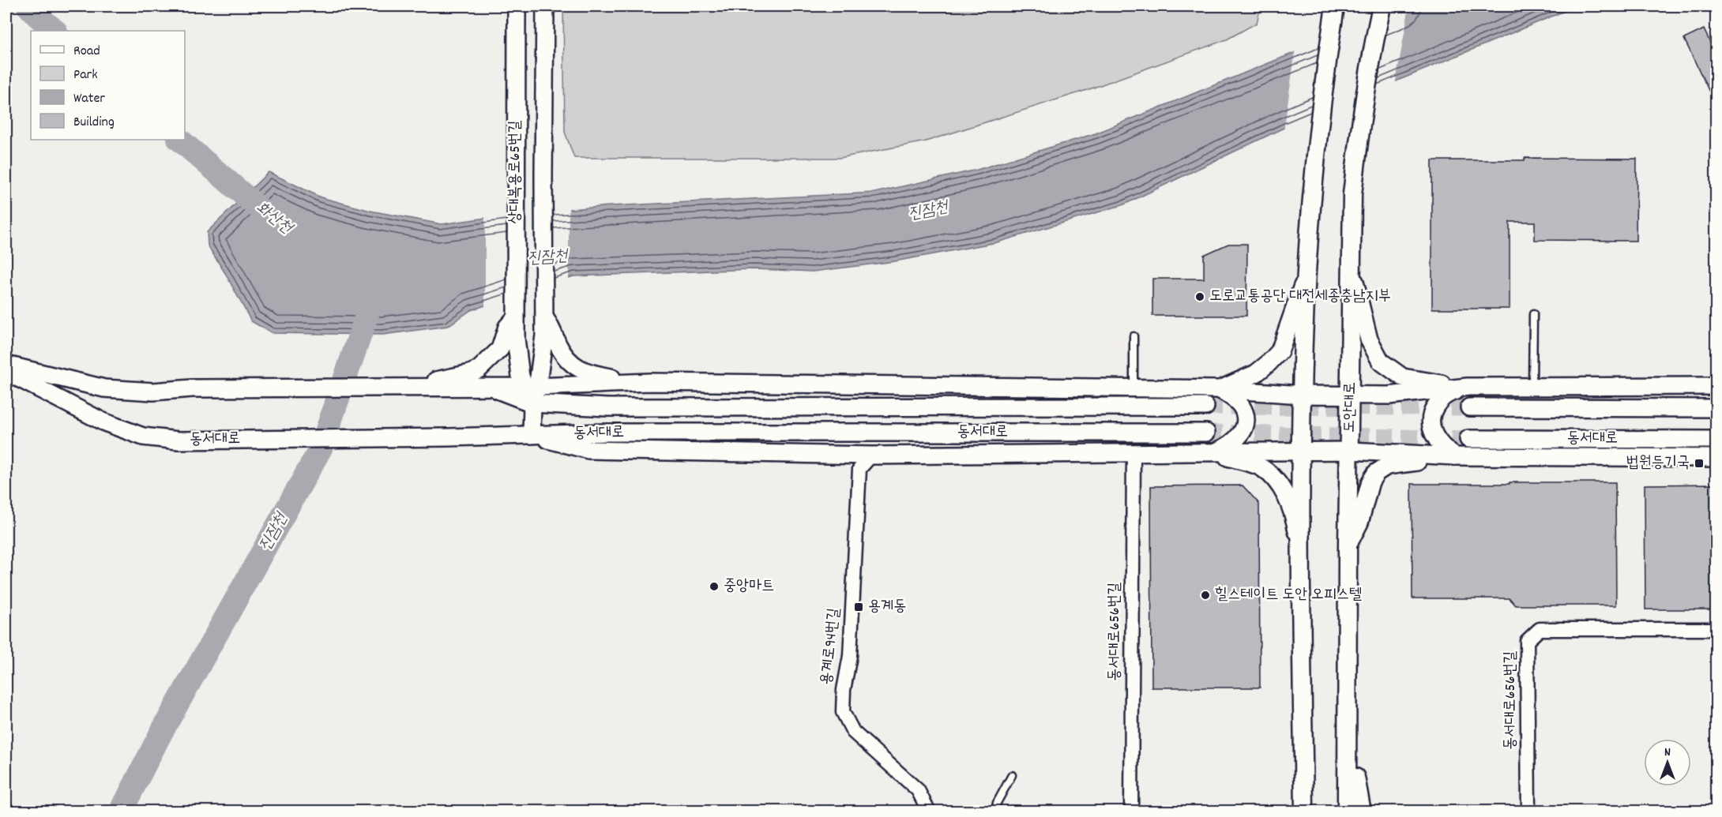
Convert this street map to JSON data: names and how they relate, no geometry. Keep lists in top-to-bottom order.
{
  "streets": {
    "main road": ["도안대로"],
    "street": [
      "상대복용로65번길",
      "동서대로",
      "동서대로656번길",
      "용계로94번길"
    ]
  },
  "crossings": [
    ["상대복용로65번길", "동서대로"]
  ],
  "water": ["진잠천", "화산천"],
  "places": {
    "other": ["도로교통공단 대전세종충남지부", "중앙마트", "힐스테이트 도안 오피스텔"],
    "transit": ["법원등기국", "용계동"]
  },
  "legend": [
    "Road",
    "Park",
    "Water",
    "Building"
  ],
  "north": "top"
}
